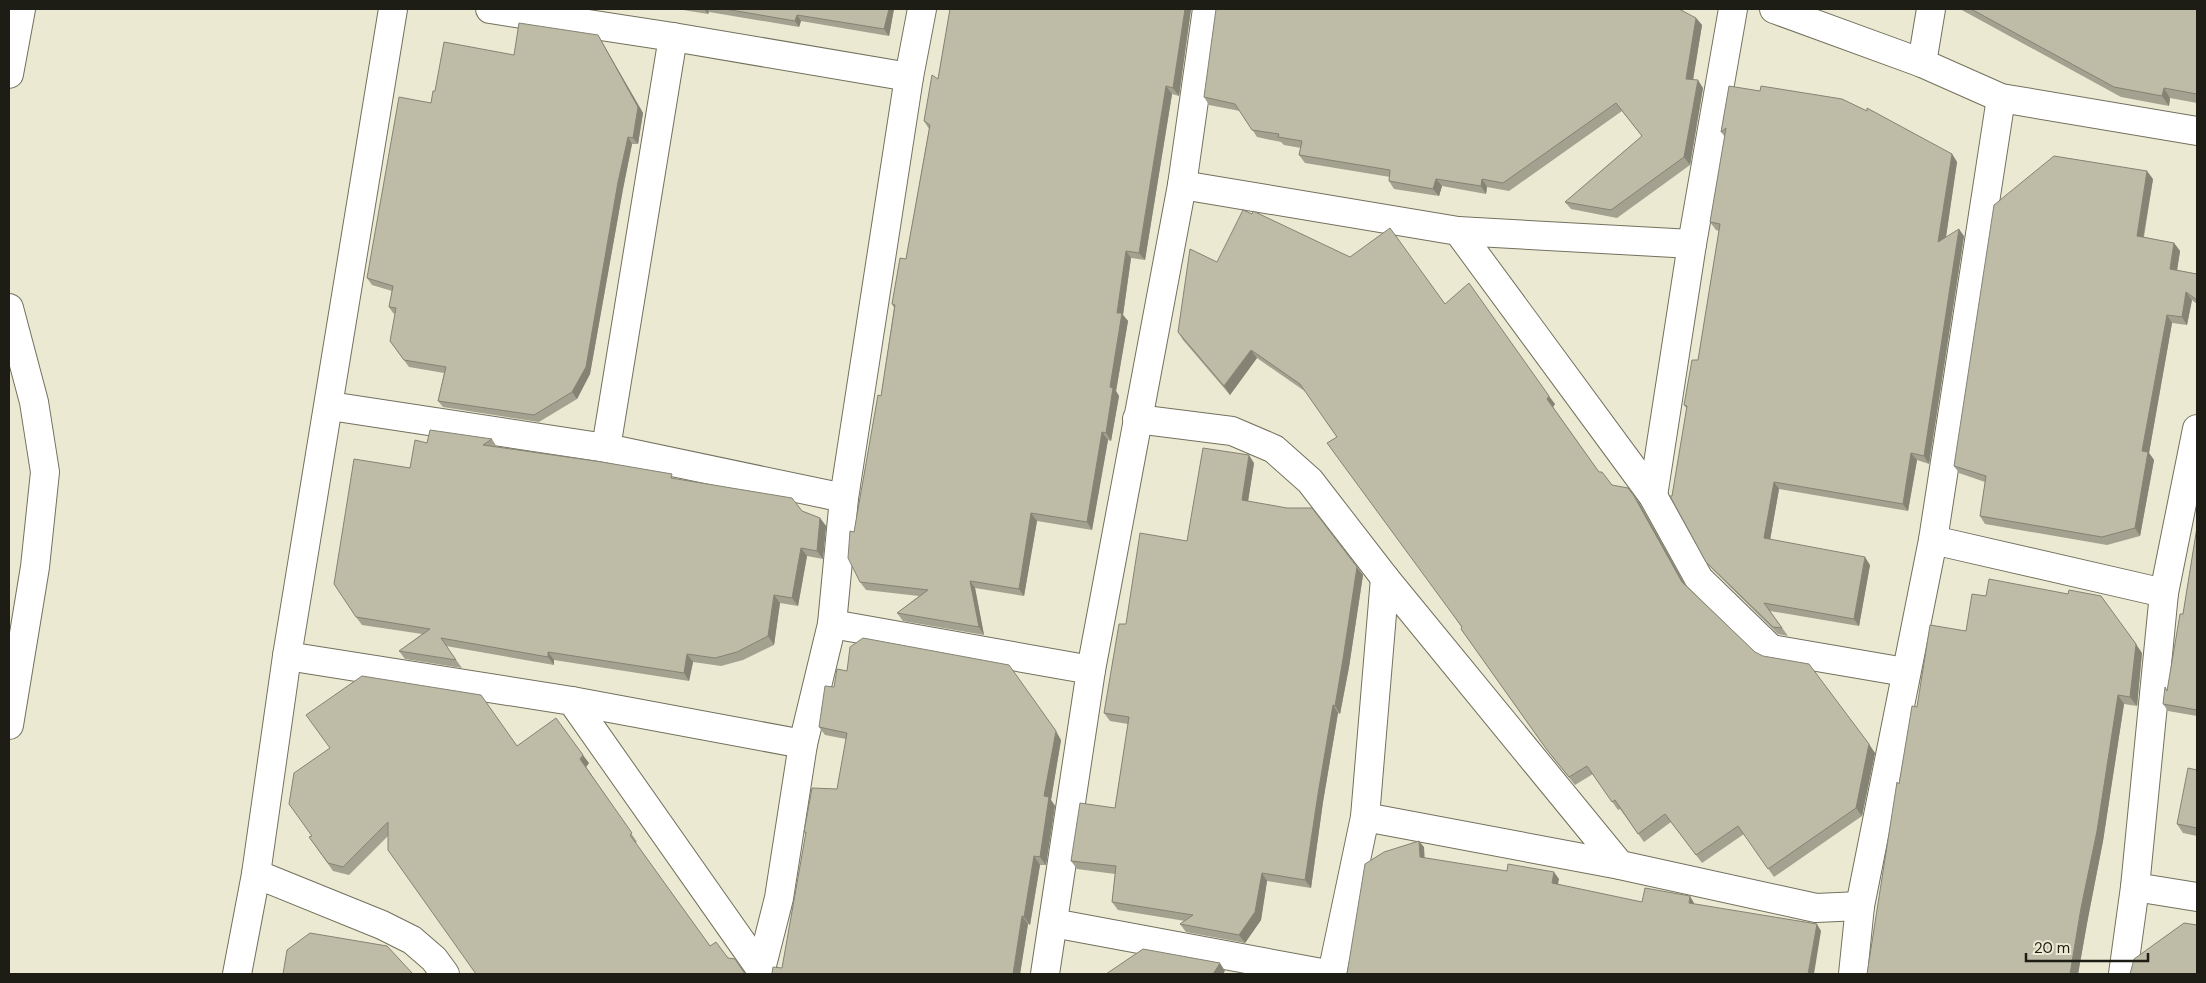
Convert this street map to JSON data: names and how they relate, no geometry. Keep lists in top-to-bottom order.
{
  "scale_bar": "20 m"
}
